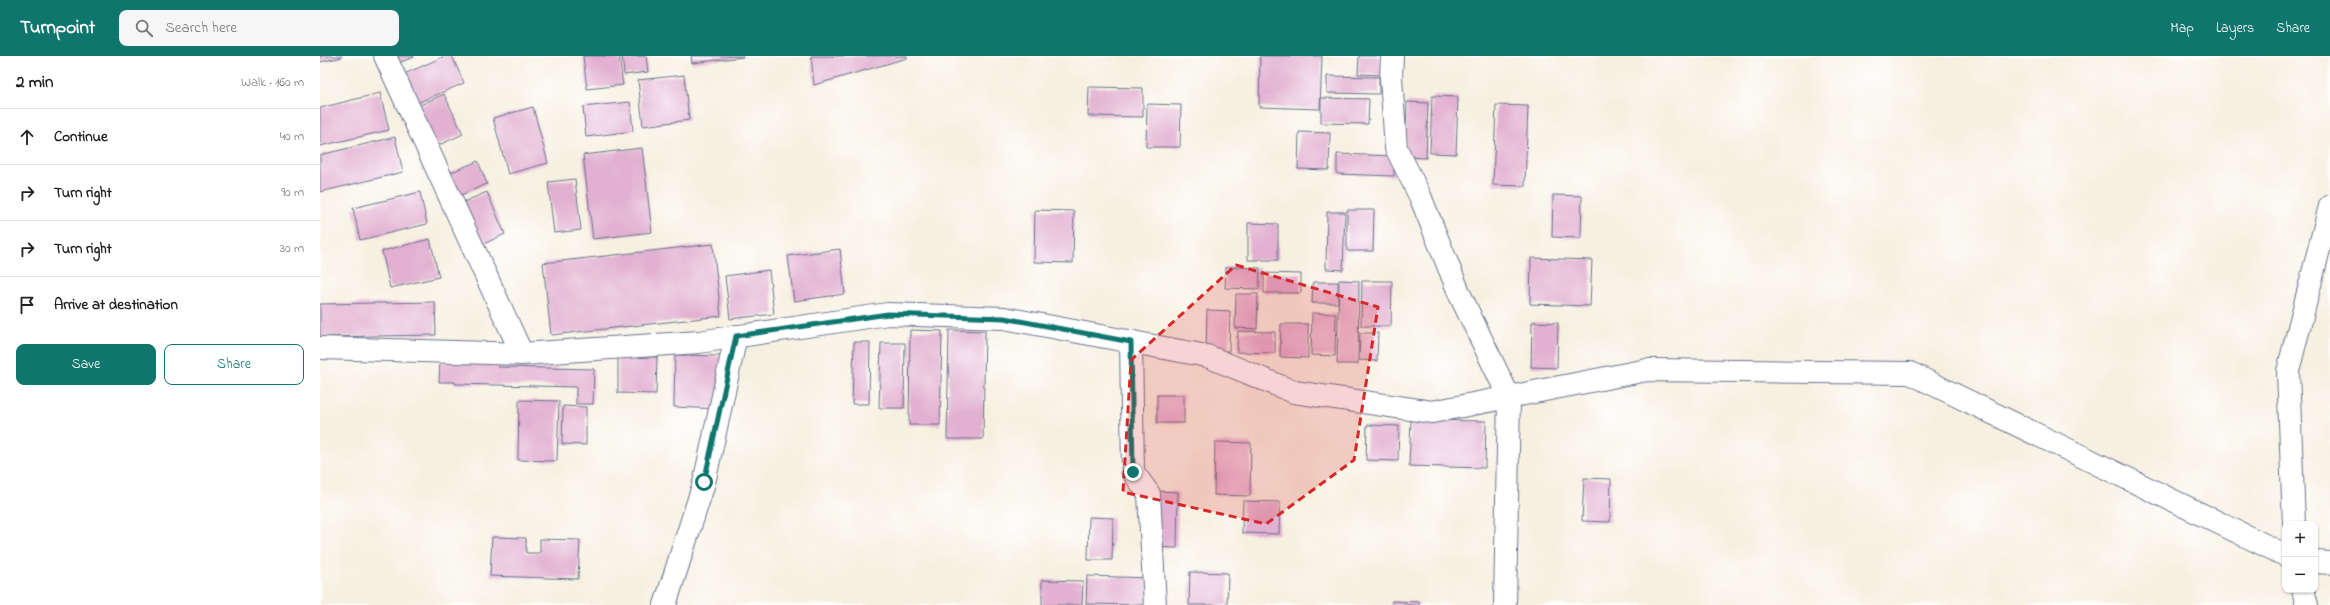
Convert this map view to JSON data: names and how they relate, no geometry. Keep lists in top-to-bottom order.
{
  "page": {
    "header": "Turnpoint",
    "search": "Search here",
    "nav": ["Map", "Layers", "Share"],
    "heading": ["2 min", "Walk · 160 m"],
    "list": [
      ["Continue", "40 m"],
      ["Turn right", "90 m"],
      ["Turn right", "30 m"],
      "Arrive at destination"
    ],
    "buttons": ["Save", "Share"],
    "map_buttons": ["+", "−"]
  }
}
